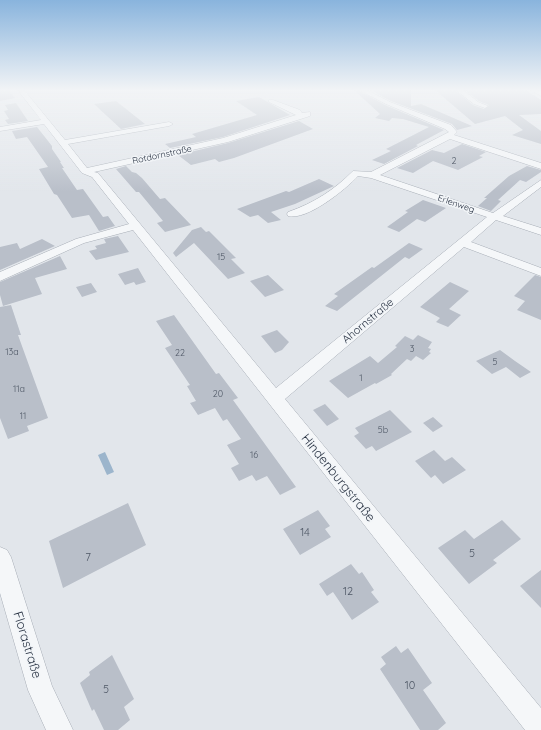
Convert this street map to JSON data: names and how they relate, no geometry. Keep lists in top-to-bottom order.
{
  "streets": {
    "street": [
      "Rotdornstraße",
      "Erlenweg",
      "Ahornstraße",
      "Hindenburgstraße",
      "Florastraße"
    ]
  },
  "crossings": [
    ["Rotdornstraße", "Hindenburgstraße"],
    ["Erlenweg", "Ahornstraße"],
    ["Ahornstraße", "Hindenburgstraße"]
  ],
  "house_numbers": [
    "2",
    "15",
    "3",
    "13a",
    "22",
    "5",
    "1",
    "11a",
    "20",
    "11",
    "5b",
    "16",
    "14",
    "5",
    "7",
    "12",
    "10",
    "5"
  ]
}
